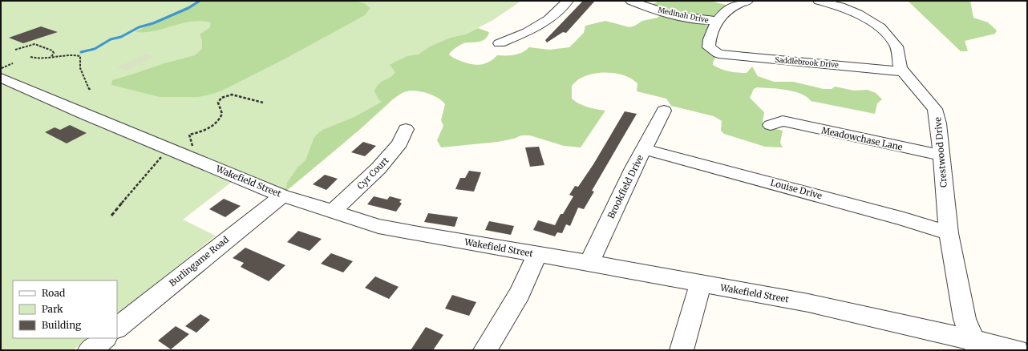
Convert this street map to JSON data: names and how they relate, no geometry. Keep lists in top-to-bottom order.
{
  "streets": {
    "street": [
      "Medinah Drive",
      "Saddlebrook Drive",
      "Meadowchase Lane",
      "Crestwood Drive",
      "Cyr Court",
      "Wakefield Street",
      "Brookfield Drive",
      "Louise Drive",
      "Burlingame Road"
    ]
  },
  "crossings": [
    ["Medinah Drive", "Saddlebrook Drive"],
    ["Saddlebrook Drive", "Crestwood Drive"],
    ["Meadowchase Lane", "Crestwood Drive"],
    ["Crestwood Drive", "Wakefield Street"],
    ["Crestwood Drive", "Louise Drive"],
    ["Cyr Court", "Wakefield Street"],
    ["Wakefield Street", "Brookfield Drive"],
    ["Wakefield Street", "Burlingame Road"],
    ["Brookfield Drive", "Louise Drive"]
  ],
  "legend": ["Road", "Park", "Building"]
}
